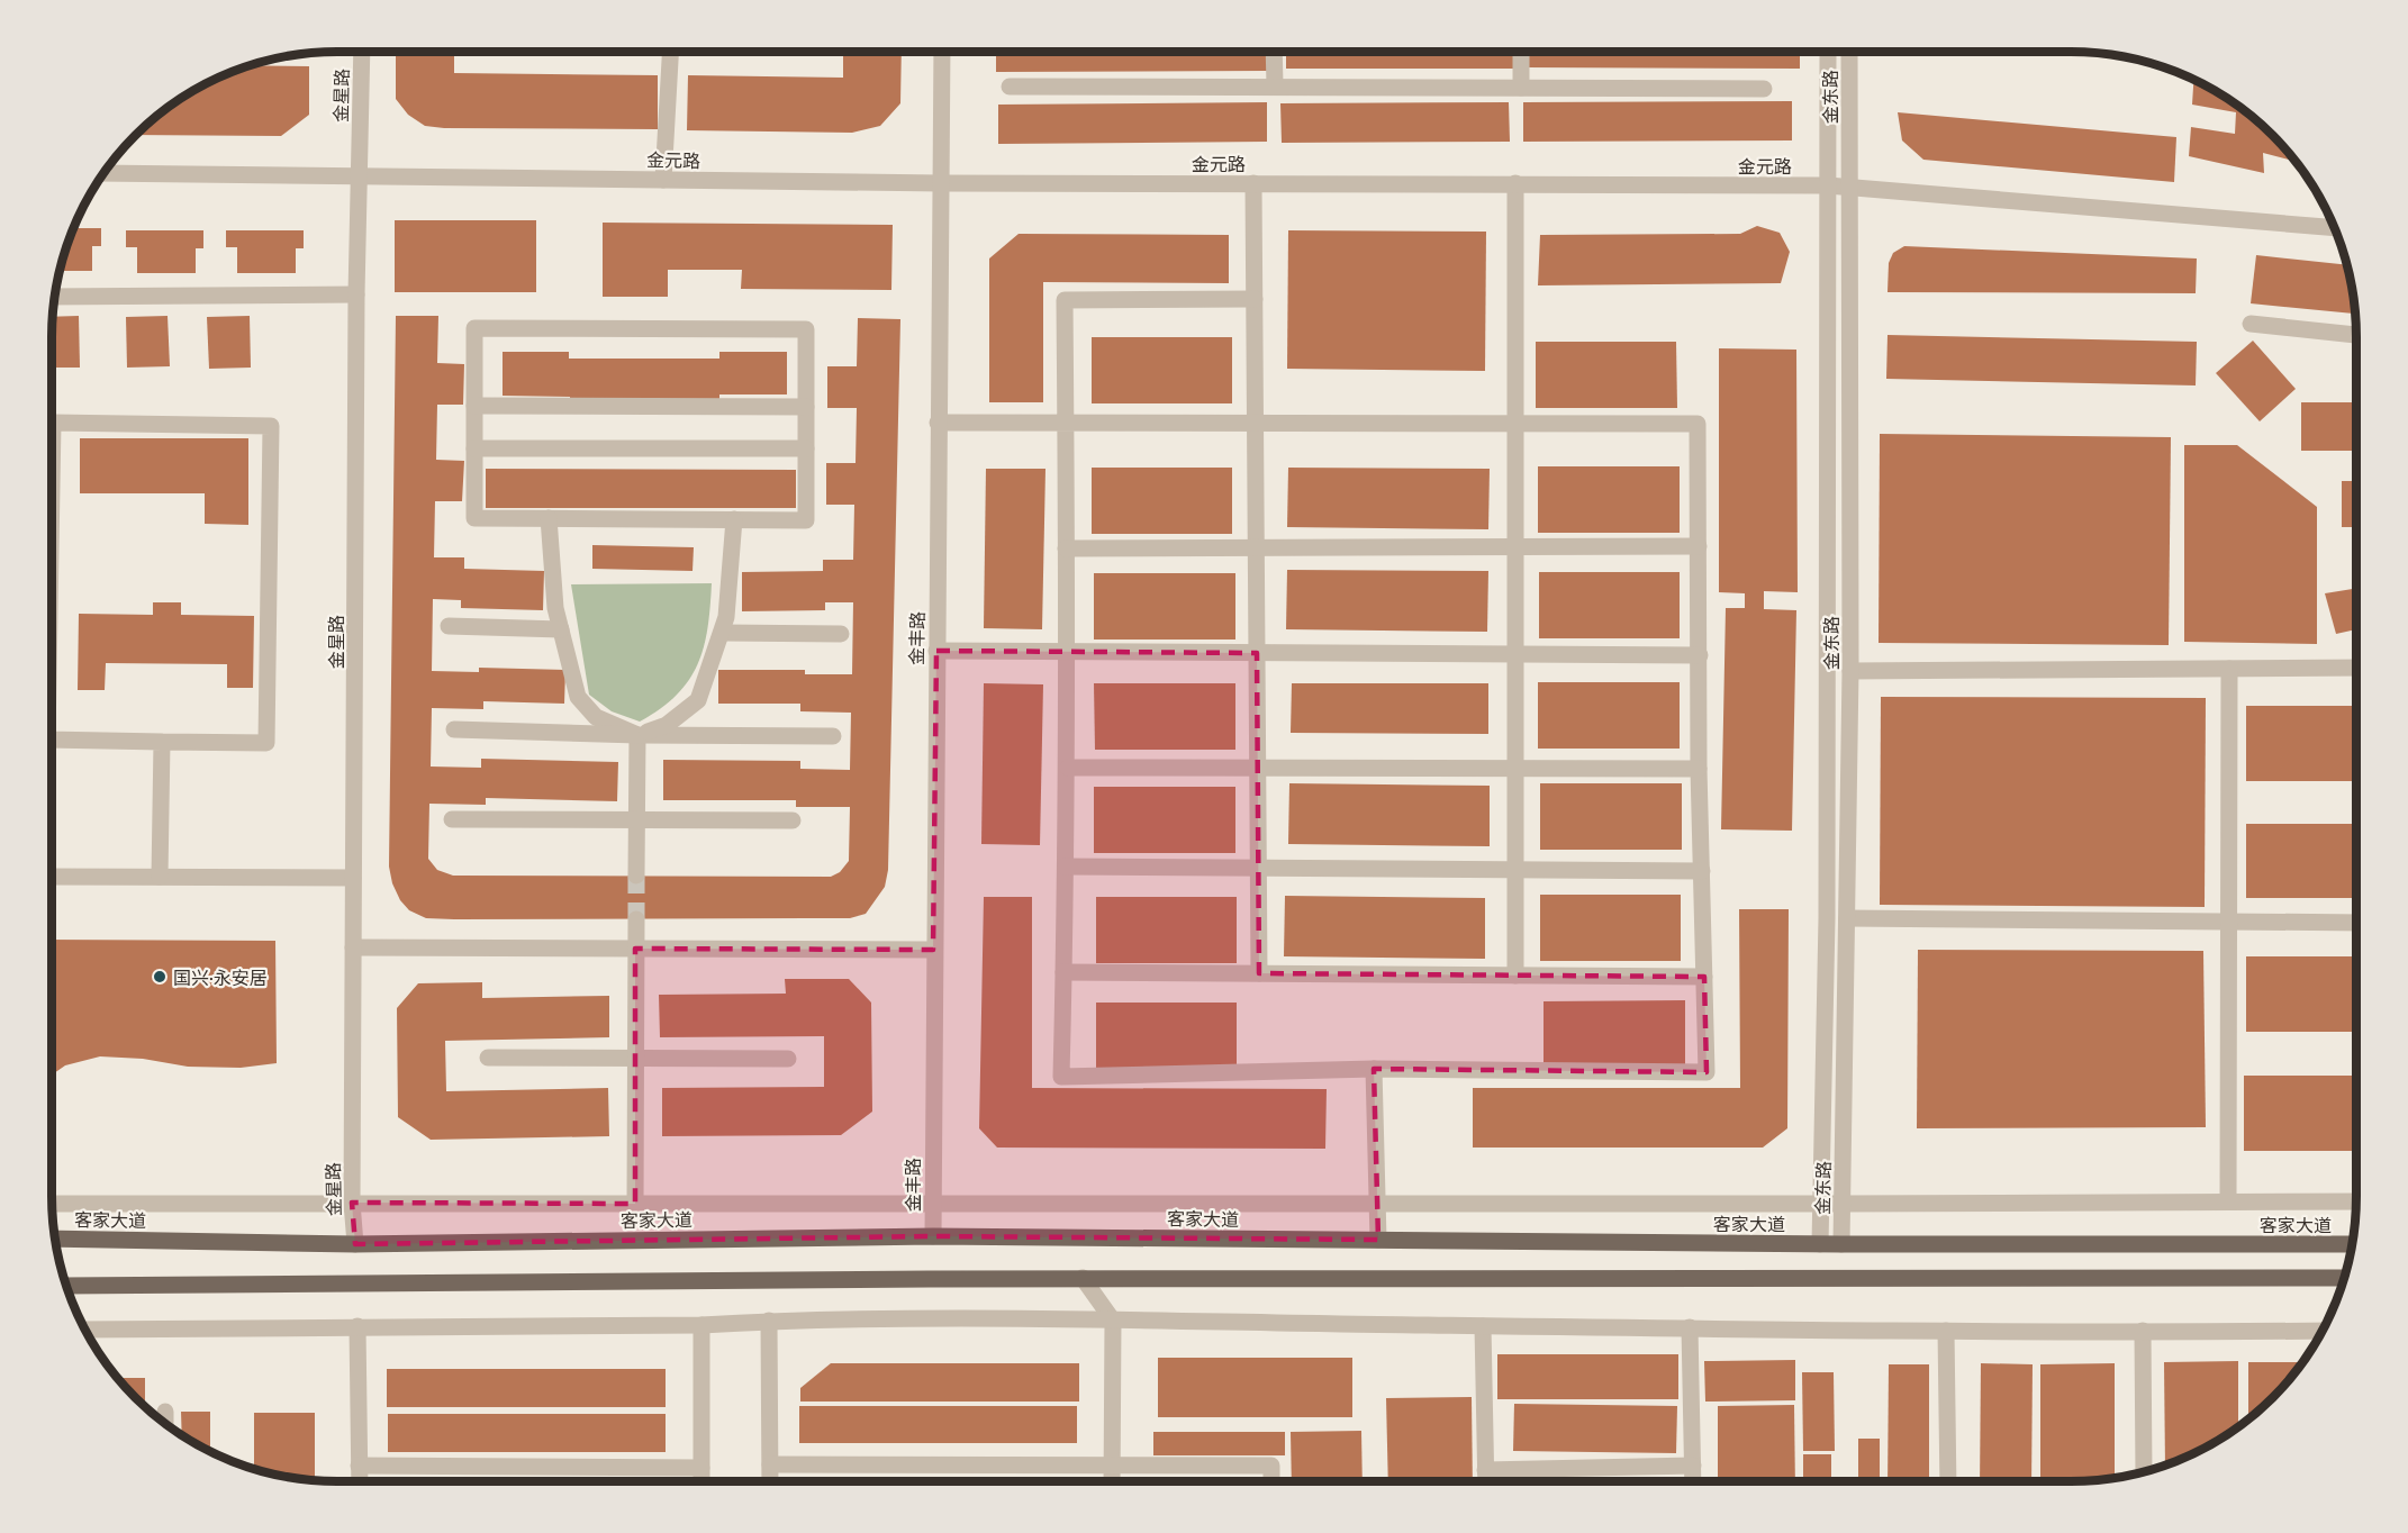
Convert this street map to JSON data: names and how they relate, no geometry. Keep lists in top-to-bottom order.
{
  "streets": {
    "main road": ["客家大道"],
    "street": [
      "金星路",
      "金东路",
      "金元路",
      "金丰路"
    ]
  },
  "crossings": [
    ["金星路", "金元路"],
    ["金星路", "客家大道"],
    ["金东路", "金元路"],
    ["金东路", "客家大道"],
    ["金元路", "金丰路"],
    ["金丰路", "客家大道"]
  ],
  "places": ["国兴·永安居"]
}
